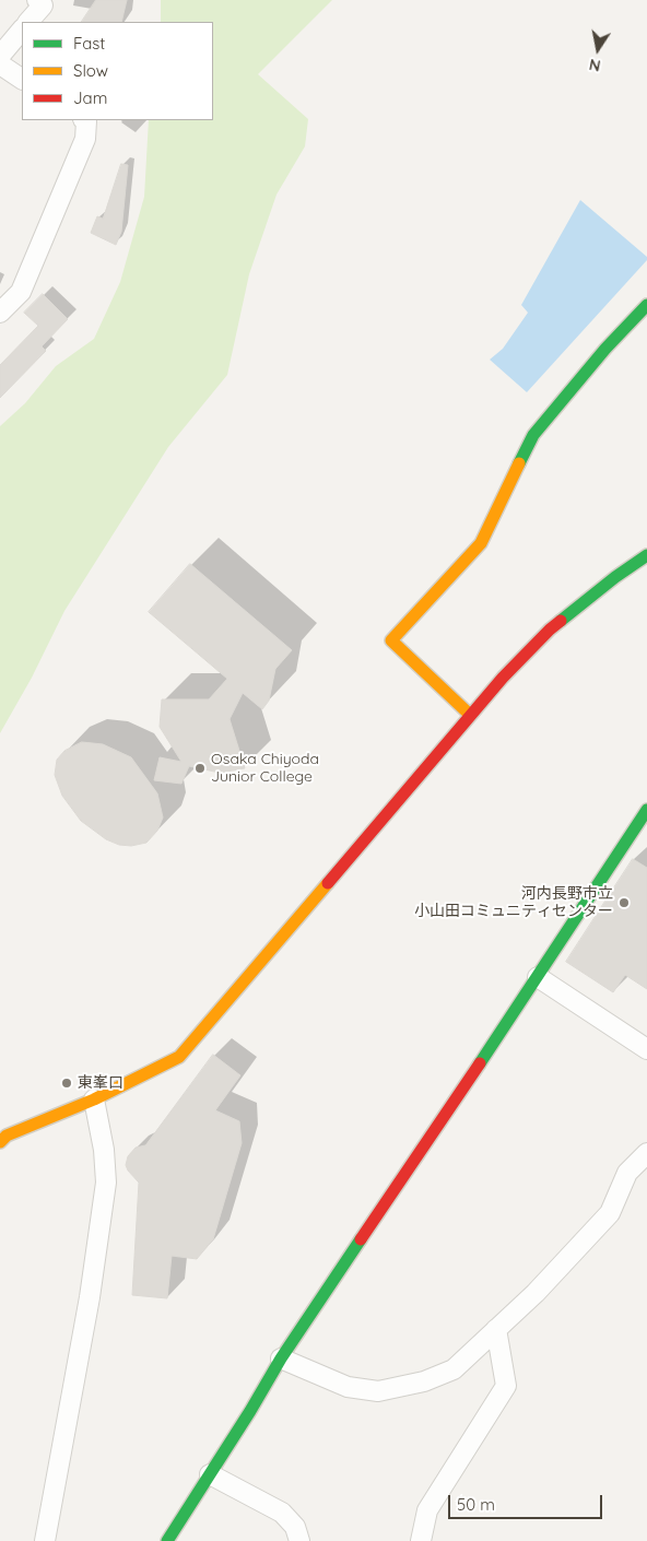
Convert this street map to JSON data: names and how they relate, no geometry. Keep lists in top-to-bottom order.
{
  "places": ["Osaka Chiyoda Junior College", "河内長野市立 小山田コミュニティセンター", "東峯口"],
  "legend": ["Fast", "Slow", "Jam"],
  "scale_bar": "50 m",
  "north": "bottom"
}
